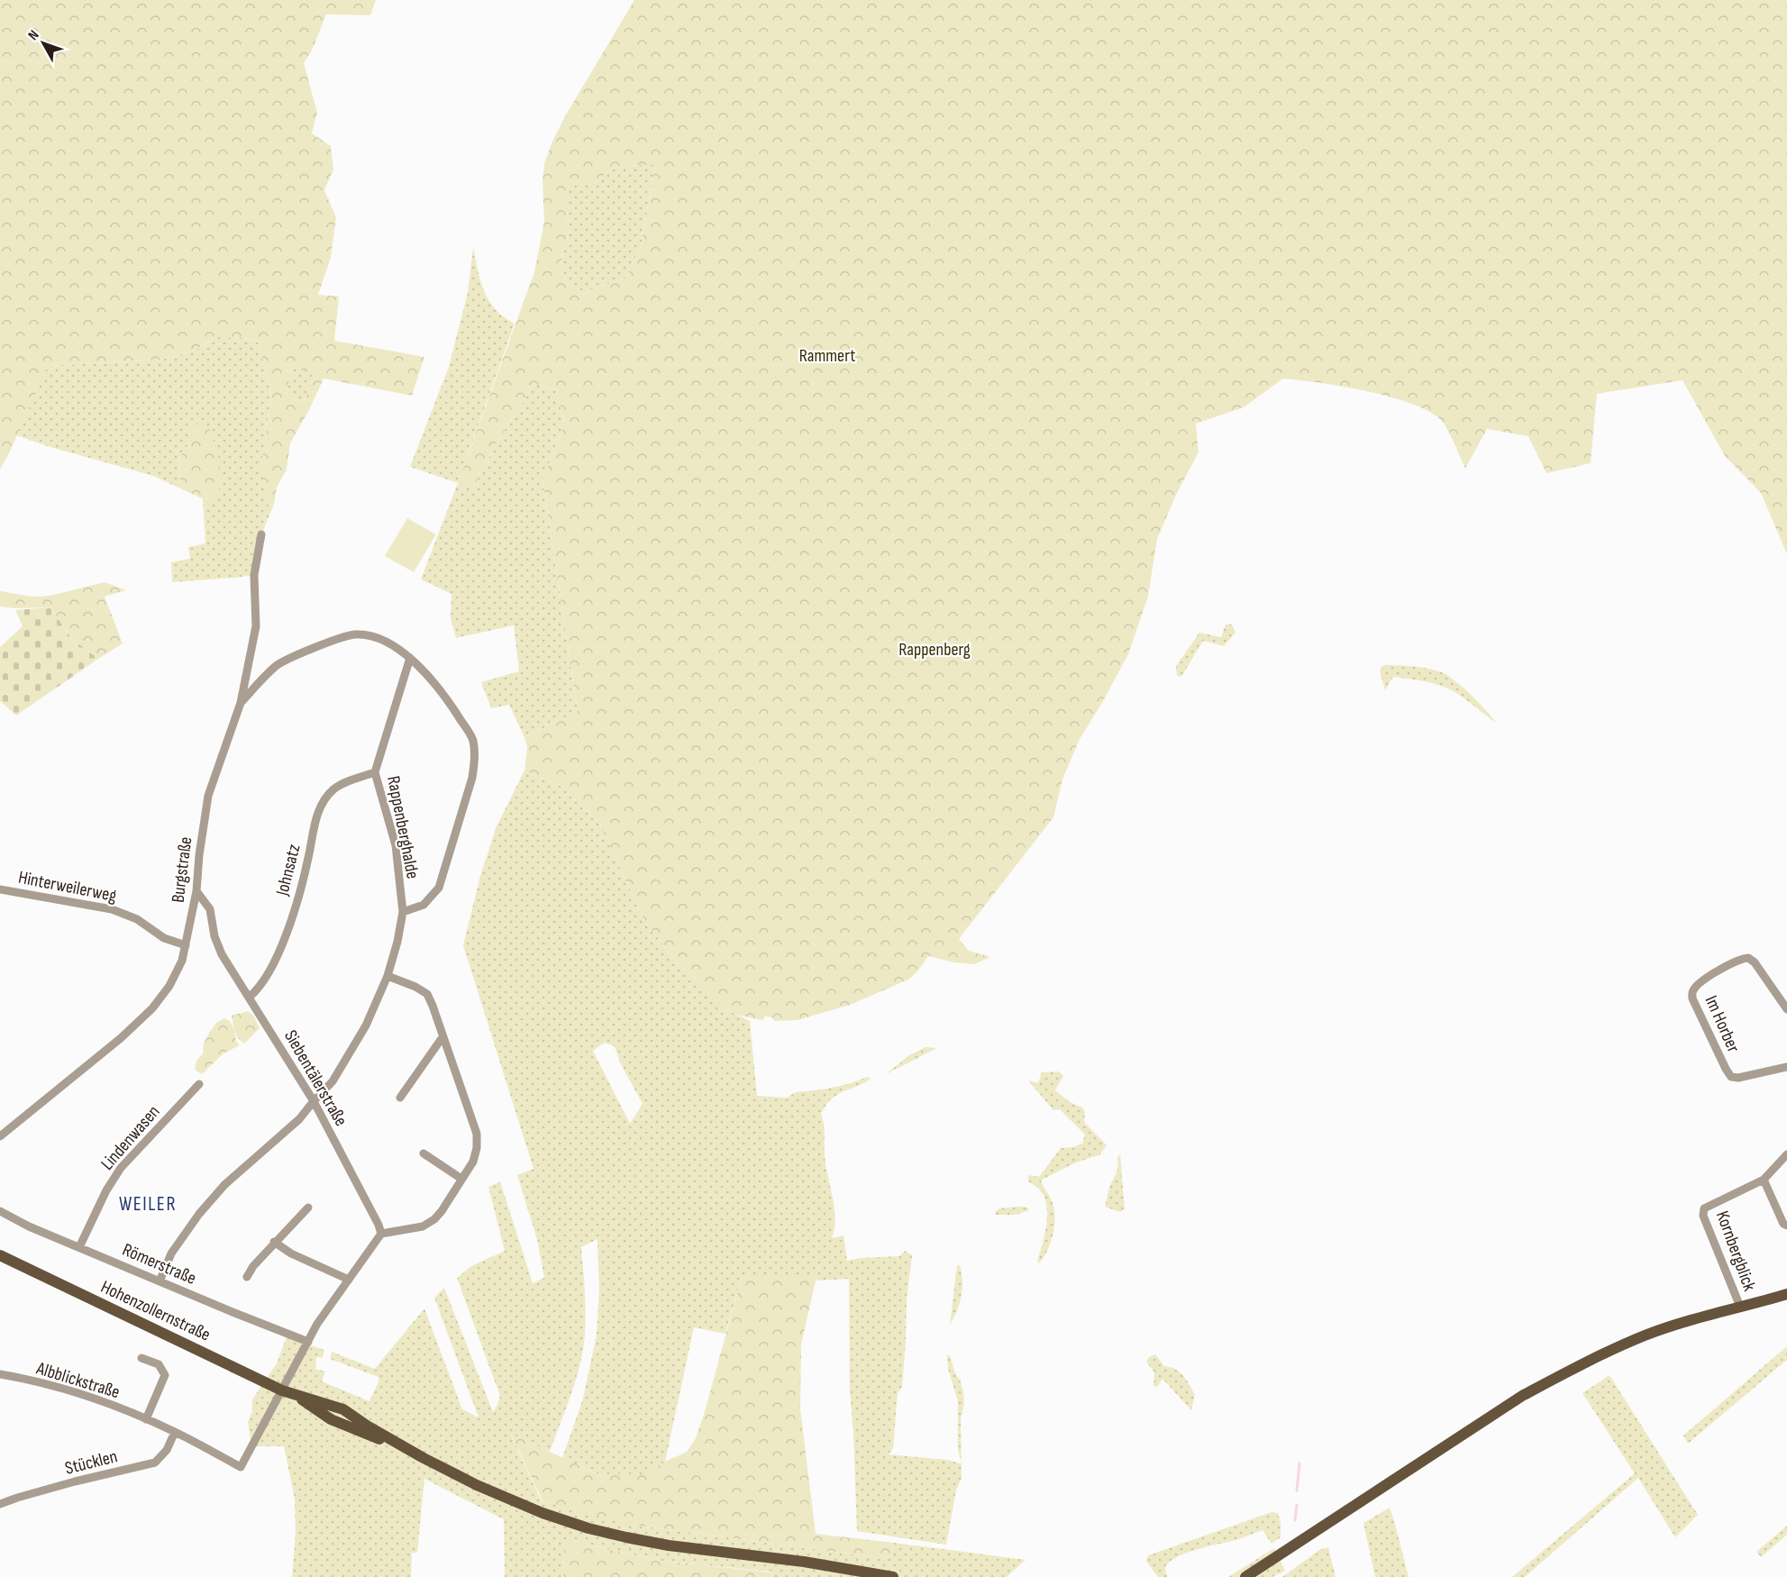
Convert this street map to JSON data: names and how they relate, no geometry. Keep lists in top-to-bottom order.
{
  "streets": {
    "main road": ["Hohenzollernstraße"],
    "street": [
      "Rappenberghalde",
      "Burgstraße",
      "Johnsatz",
      "Hinterweilerweg",
      "Im Horber",
      "Siebentälerstraße",
      "Lindenwasen",
      "Kornbergblick",
      "Römerstraße",
      "Albblickstraße",
      "Stücklen"
    ]
  },
  "crossings": [
    ["Rappenberghalde", "Johnsatz"],
    ["Rappenberghalde", "Siebentälerstraße"],
    ["Rappenberghalde", "Römerstraße"],
    ["Burgstraße", "Hinterweilerweg"],
    ["Burgstraße", "Siebentälerstraße"],
    ["Johnsatz", "Siebentälerstraße"],
    ["Lindenwasen", "Römerstraße"],
    ["Hohenzollernstraße", "Albblickstraße"],
    ["Albblickstraße", "Stücklen"]
  ],
  "districts": ["WEILER"],
  "parks": ["Rammert", "Rappenberg"],
  "north": "top left"
}
